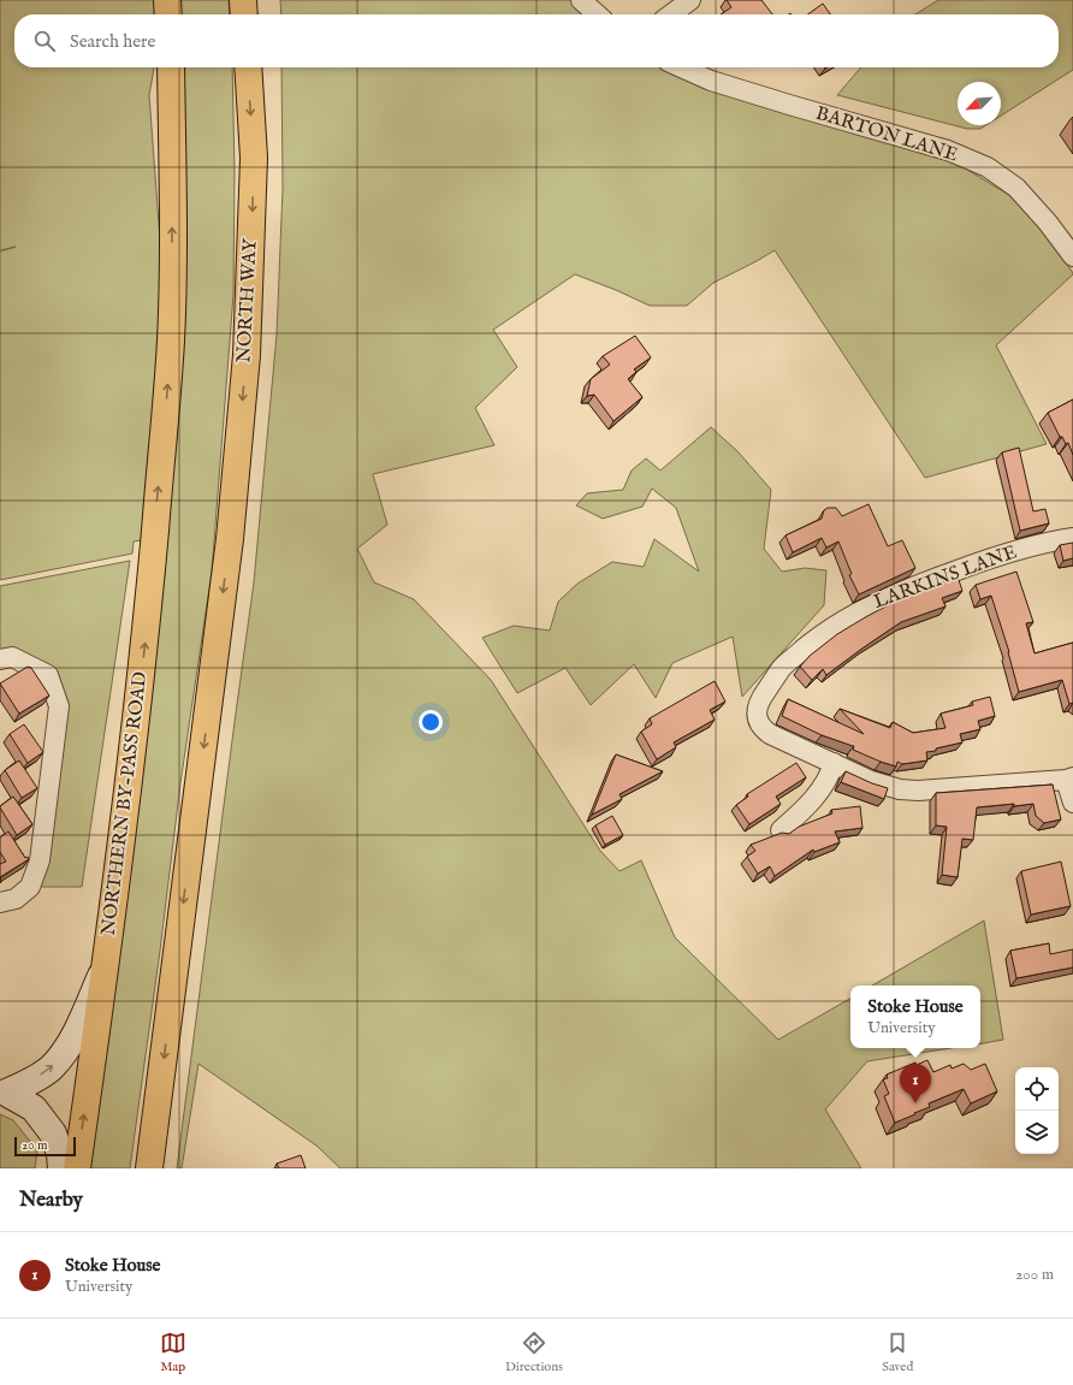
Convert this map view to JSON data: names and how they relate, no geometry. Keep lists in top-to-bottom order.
{
  "streets": {
    "highway": ["NORTH WAY", "NORTHERN BY-PASS ROAD"],
    "street": ["BARTON LANE", "LARKINS LANE"]
  },
  "one_way": ["NORTH WAY", "NORTHERN BY-PASS ROAD"],
  "scale_bar": "20 m",
  "north": "bottom left",
  "page": {
    "search": "Search here",
    "popup": ["Stoke House", "University"],
    "pins": "1",
    "scale": "20 m",
    "heading": "Nearby",
    "list": [
      {
        "mark": "1",
        "name": "Stoke House",
        "note": "University",
        "value": "200 m"
      }
    ],
    "nav": ["Map", "Directions", "Saved"]
  }
}
